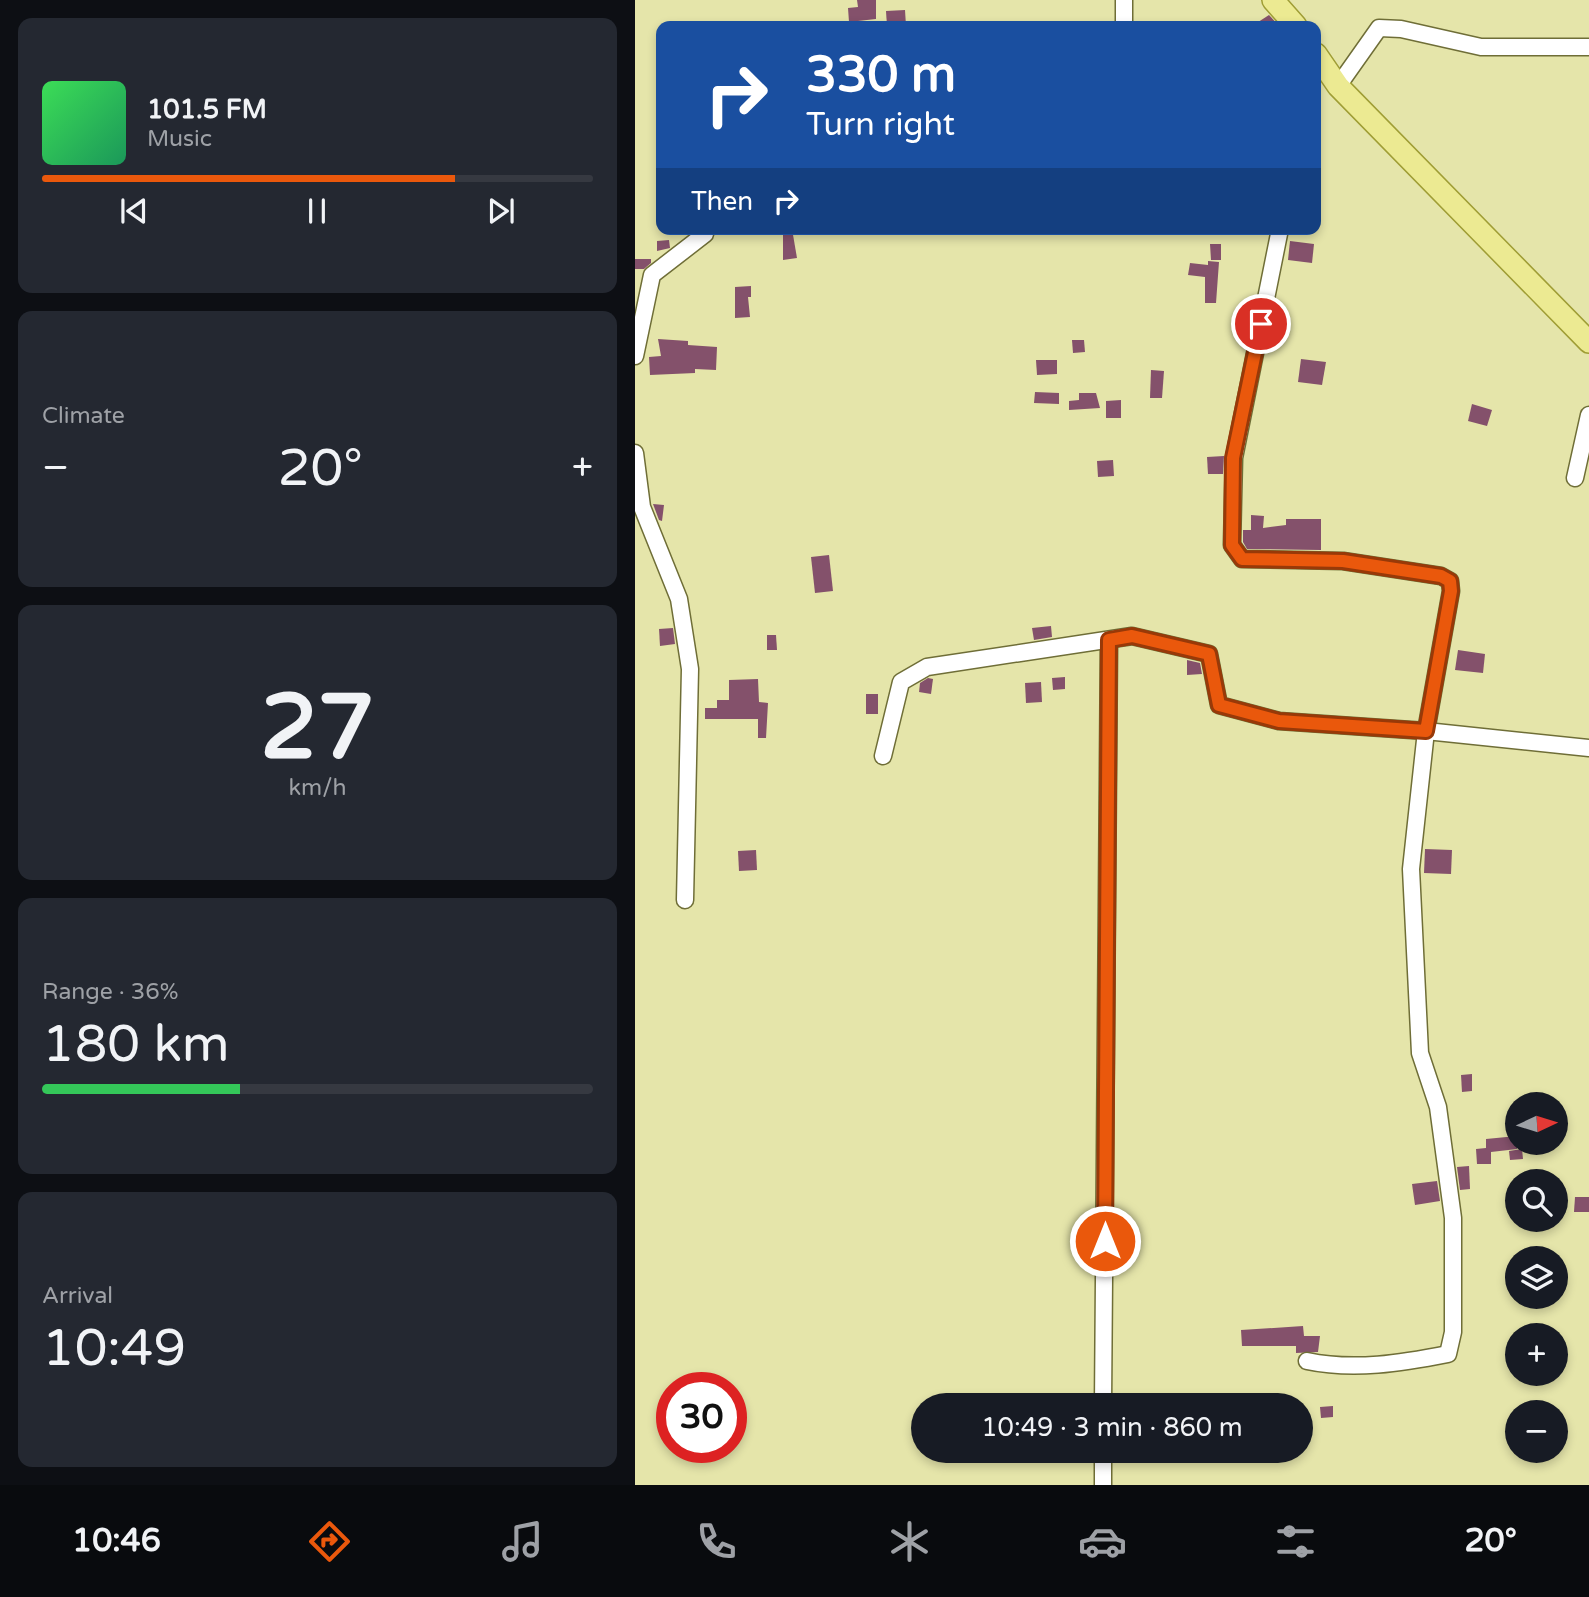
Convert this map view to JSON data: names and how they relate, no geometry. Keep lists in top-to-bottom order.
{
  "north": "right",
  "page": {
    "turn": ["330 m", "Turn right"],
    "song": ["101.5 FM", "Music"],
    "then": "Then",
    "tile": [
      "Climate",
      ["27", "km/h"],
      ["Range · 36%", "180 km"],
      ["Arrival", "10:49"]
    ],
    "heat": ["−", "20°", "+"],
    "map_buttons": ["+", "−"],
    "limit": "30",
    "trip": "10:49 · 3 min · 860 m",
    "tabs": ["10:46", "20°"]
  }
}
